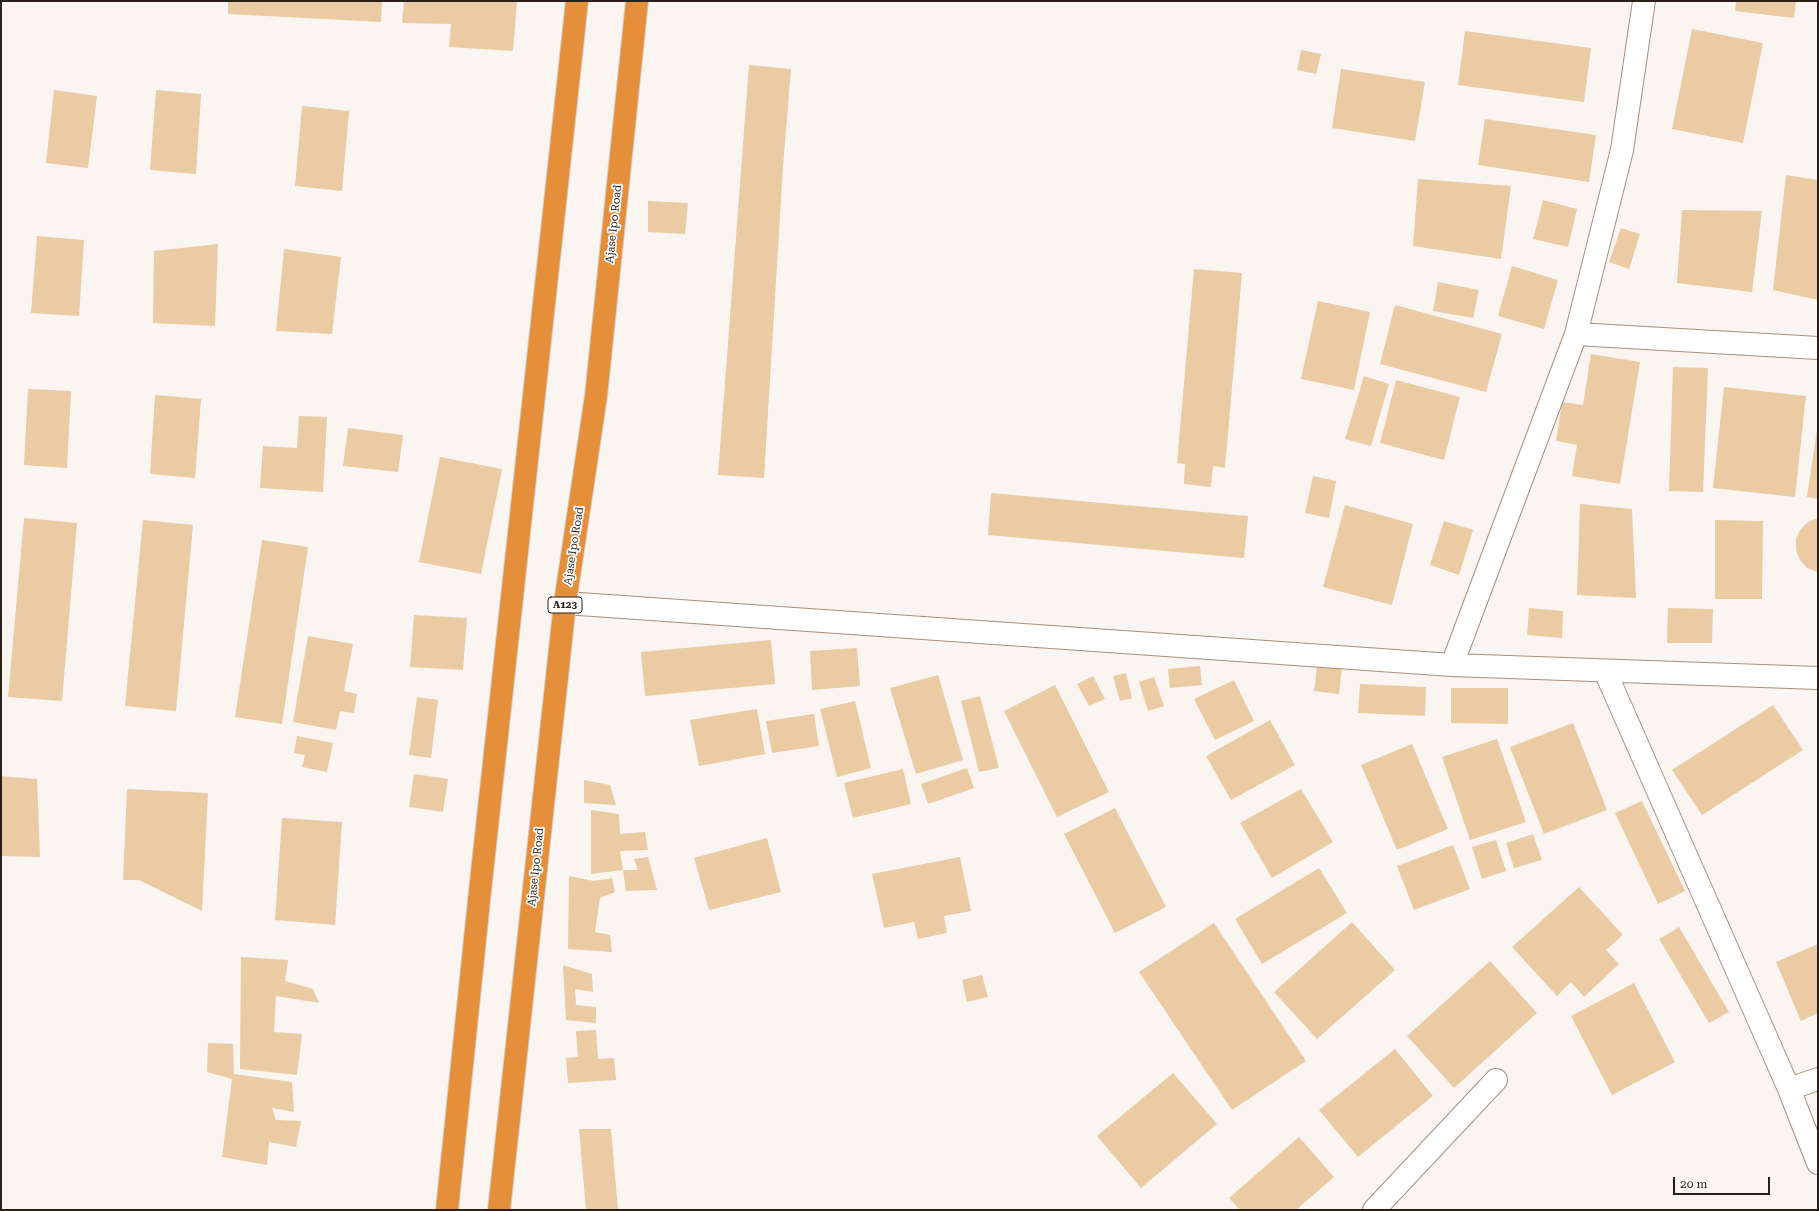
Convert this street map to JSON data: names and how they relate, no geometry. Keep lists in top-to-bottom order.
{
  "streets": {
    "highway": ["Ajase Ipo Road", "A123"]
  },
  "scale_bar": "20 m"
}
